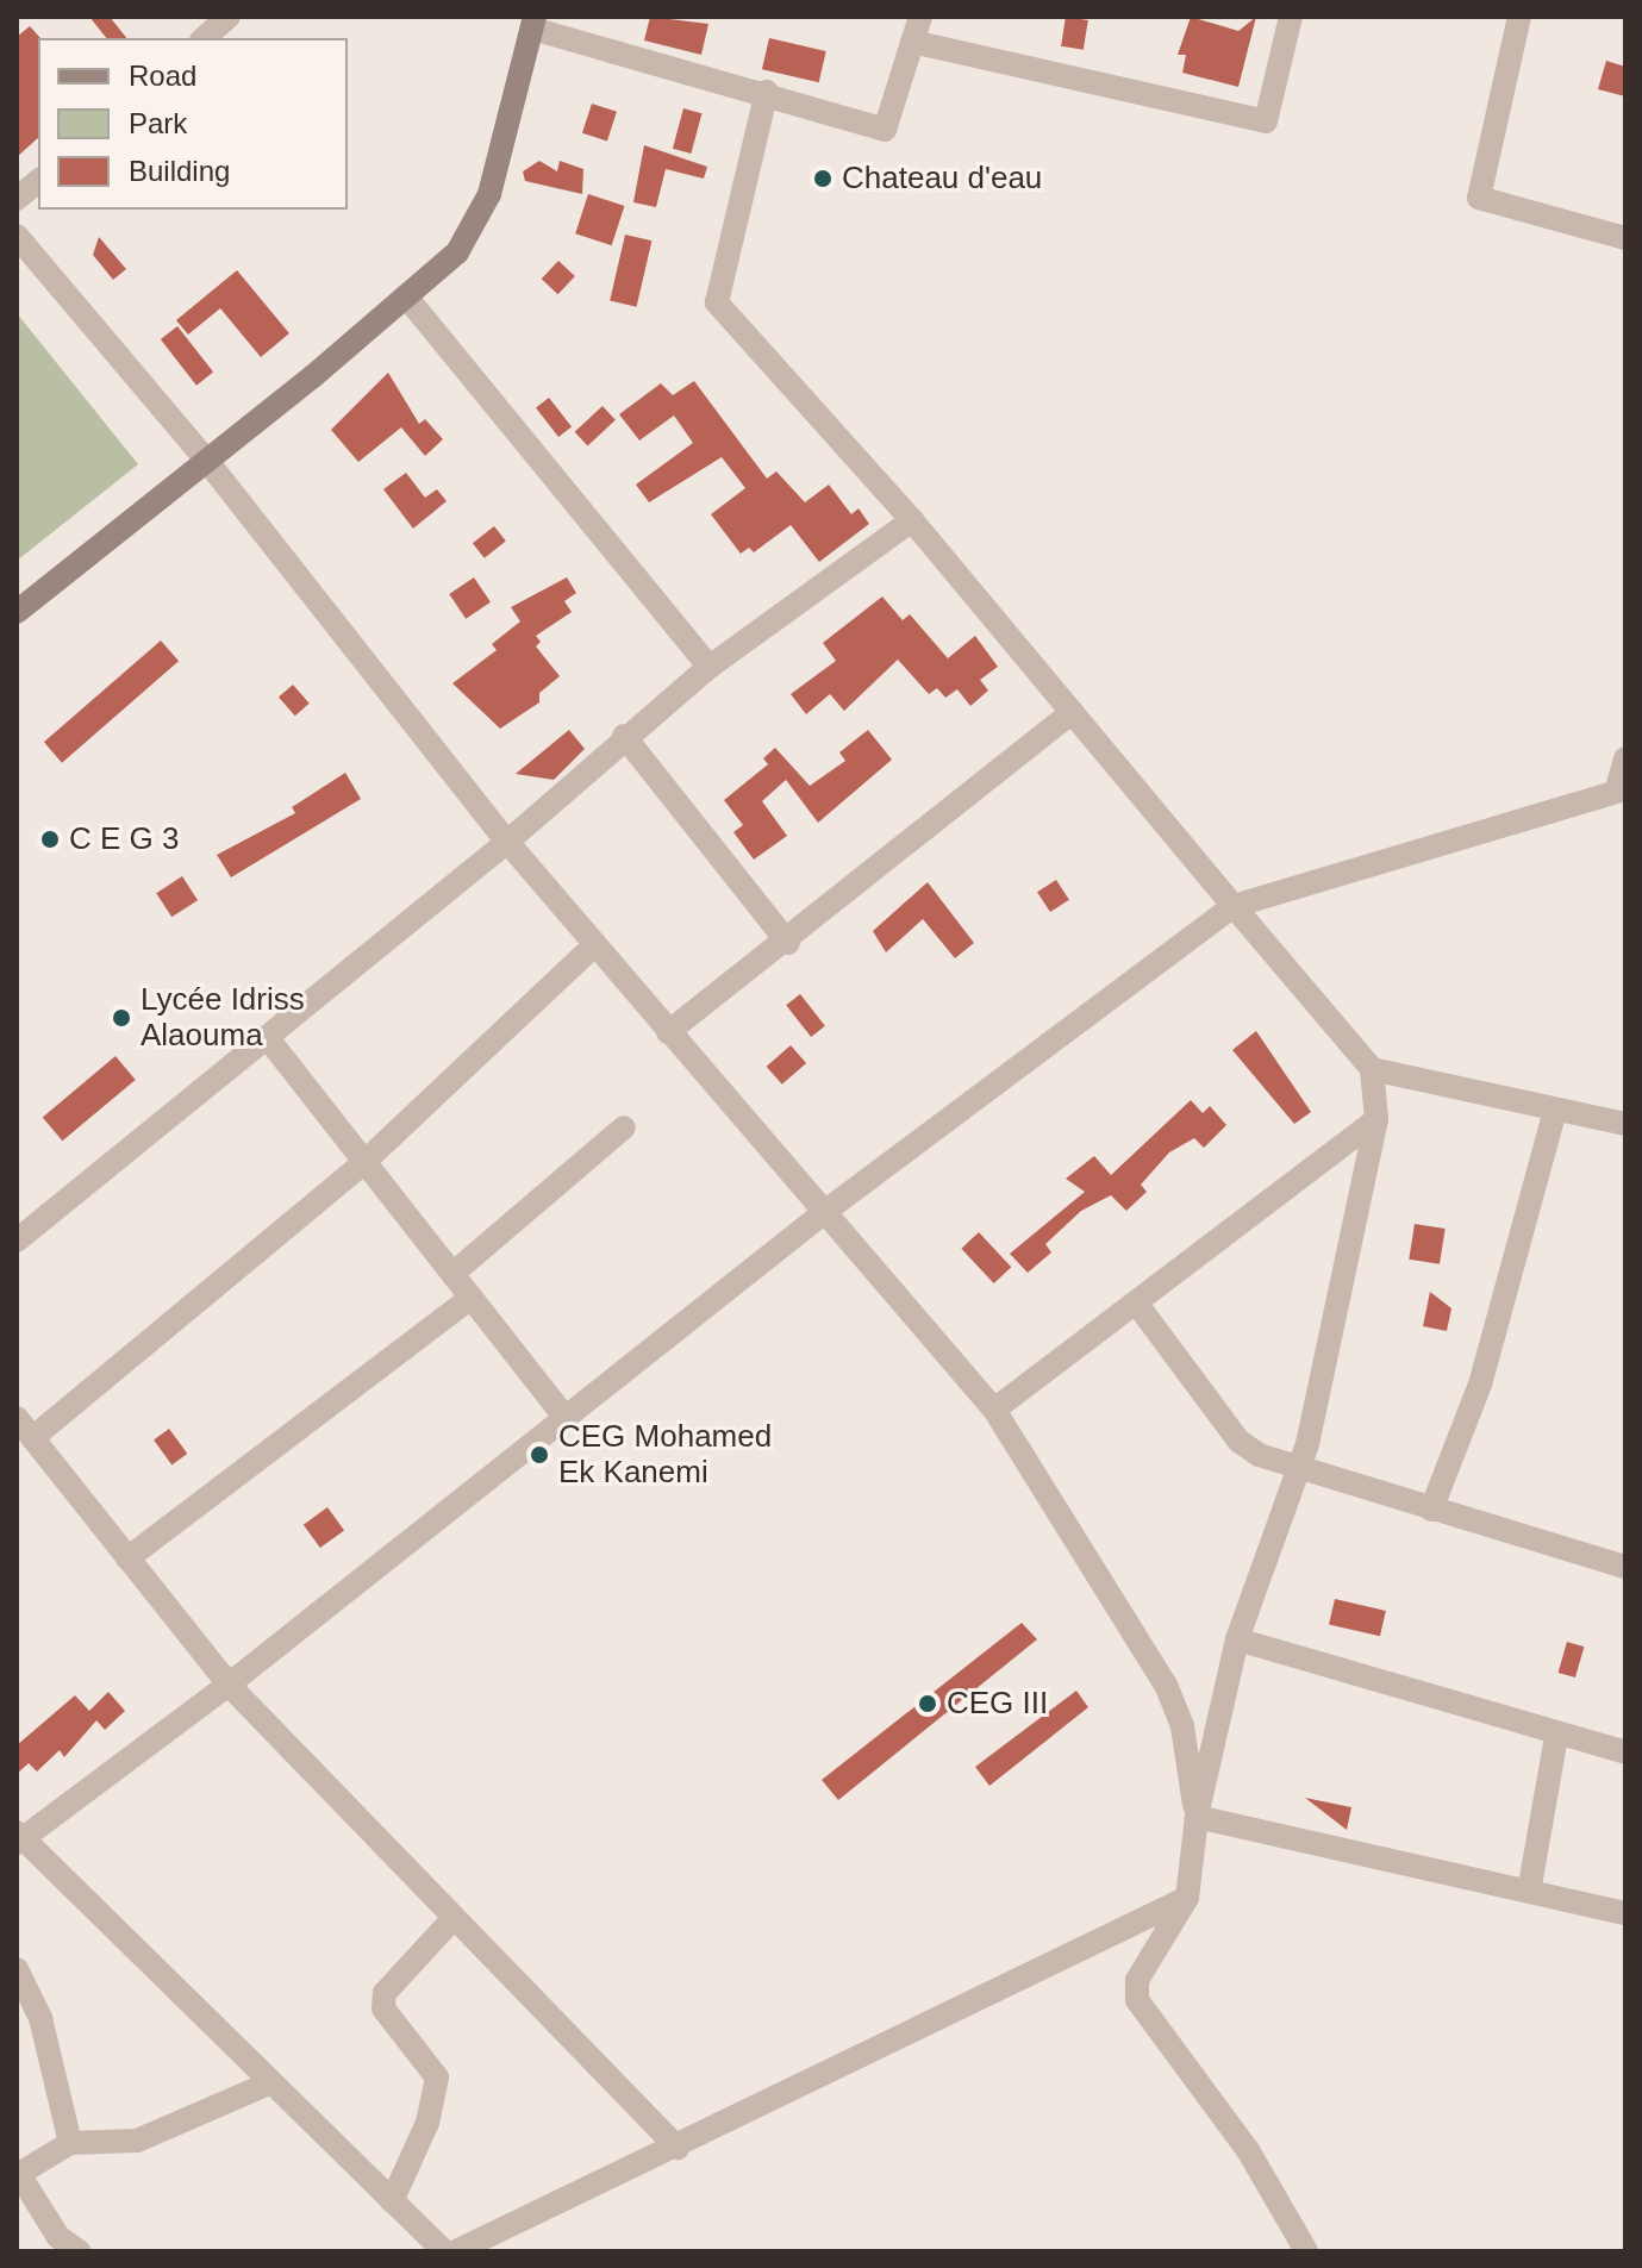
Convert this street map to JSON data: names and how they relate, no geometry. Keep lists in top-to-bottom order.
{
  "places": [
    "Chateau d'eau",
    "C E G 3",
    "Lycée Idriss Alaouma",
    "CEG Mohamed Ek Kanemi",
    "CEG III"
  ],
  "legend": ["Road", "Park", "Building"]
}
